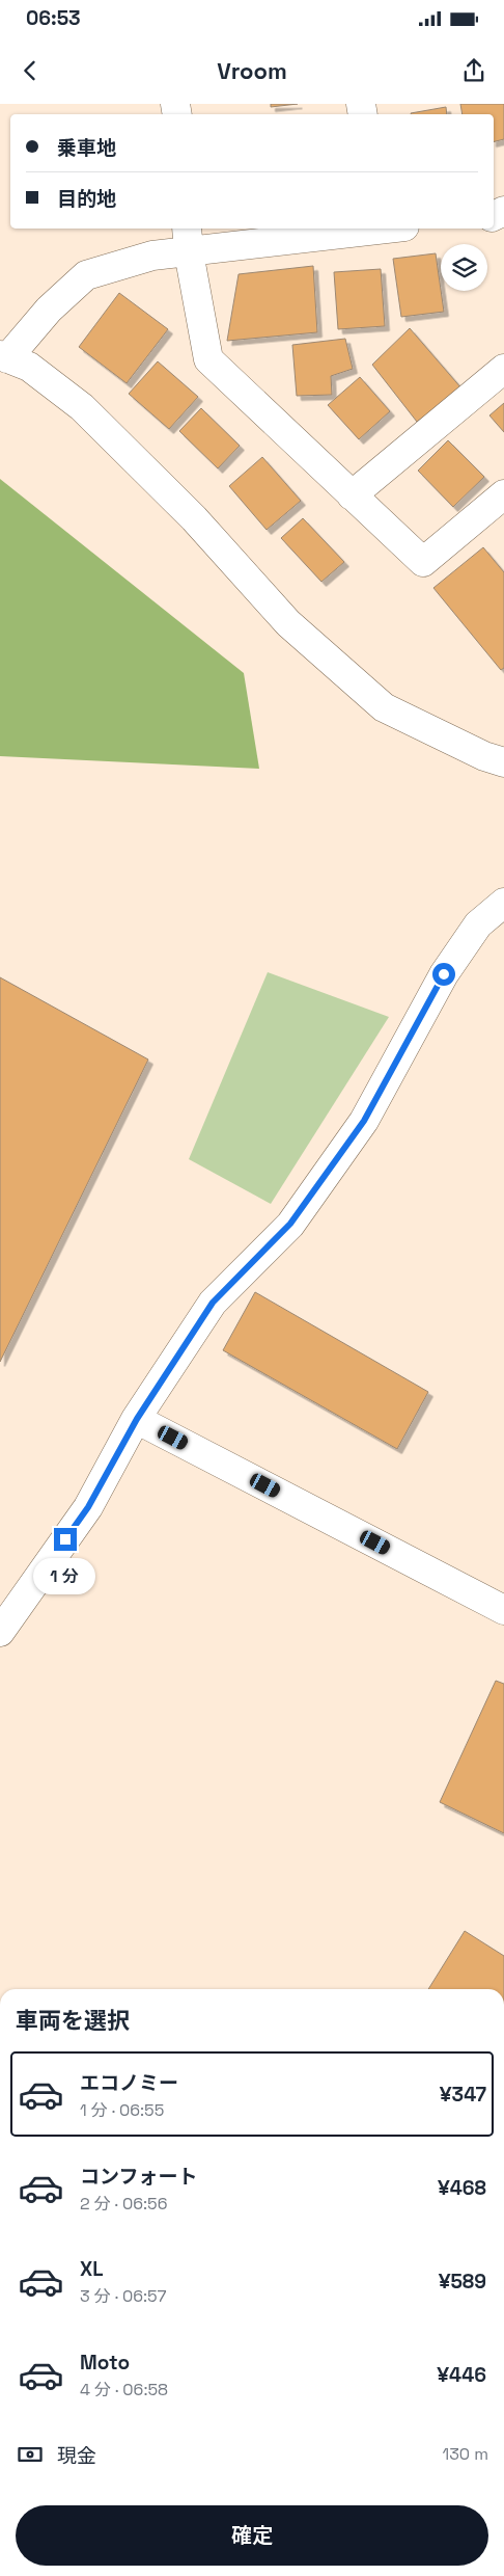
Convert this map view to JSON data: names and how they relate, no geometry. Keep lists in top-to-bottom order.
{
  "page": {
    "status": "06:53",
    "header": "Vroom",
    "banner": ["乗車地", "目的地"],
    "bubble": "1 分",
    "heading": "車両を選択",
    "list": [
      {
        "name": "エコノミー",
        "note": "1 分 · 06:55",
        "value": "¥347"
      },
      {
        "name": "コンフォート",
        "note": "2 分 · 06:56",
        "value": "¥468"
      },
      {
        "name": "XL",
        "note": "3 分 · 06:57",
        "value": "¥589"
      },
      {
        "name": "Moto",
        "note": "4 分 · 06:58",
        "value": "¥446"
      }
    ],
    "pay": ["現金", "130 m"],
    "buttons": "確定"
  }
}
